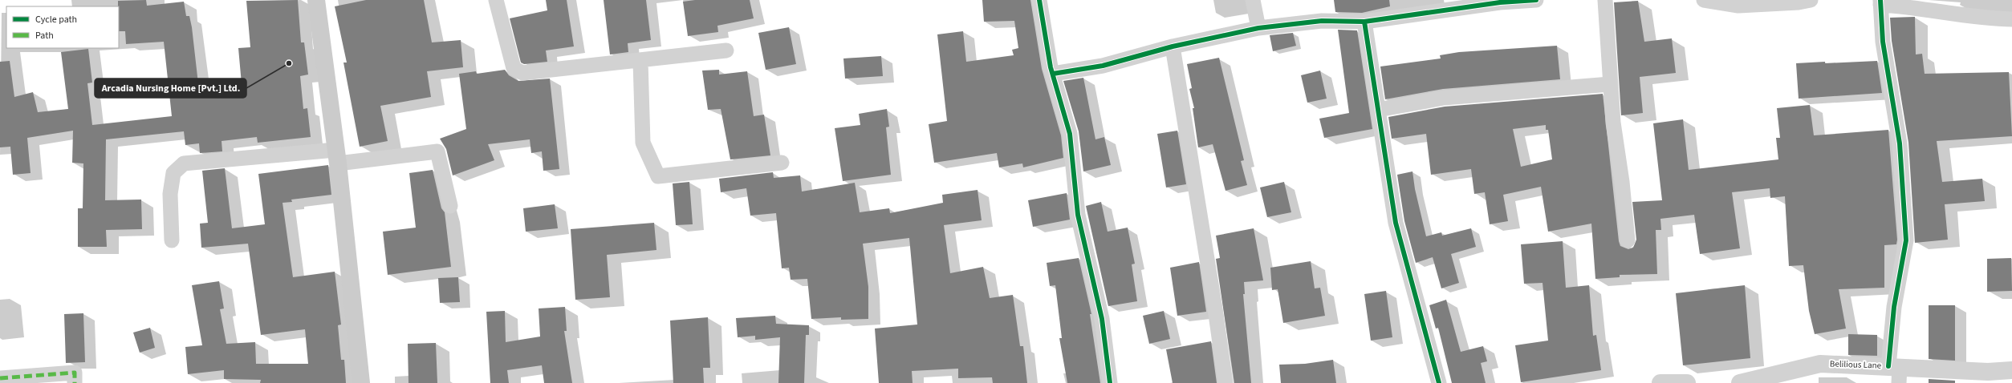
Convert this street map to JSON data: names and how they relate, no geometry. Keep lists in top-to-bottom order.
{
  "streets": {
    "street": ["Belilious Lane"]
  },
  "places": ["Arcadia Nursing Home [Pvt.] Ltd."],
  "legend": ["Cycle path", "Path"]
}
